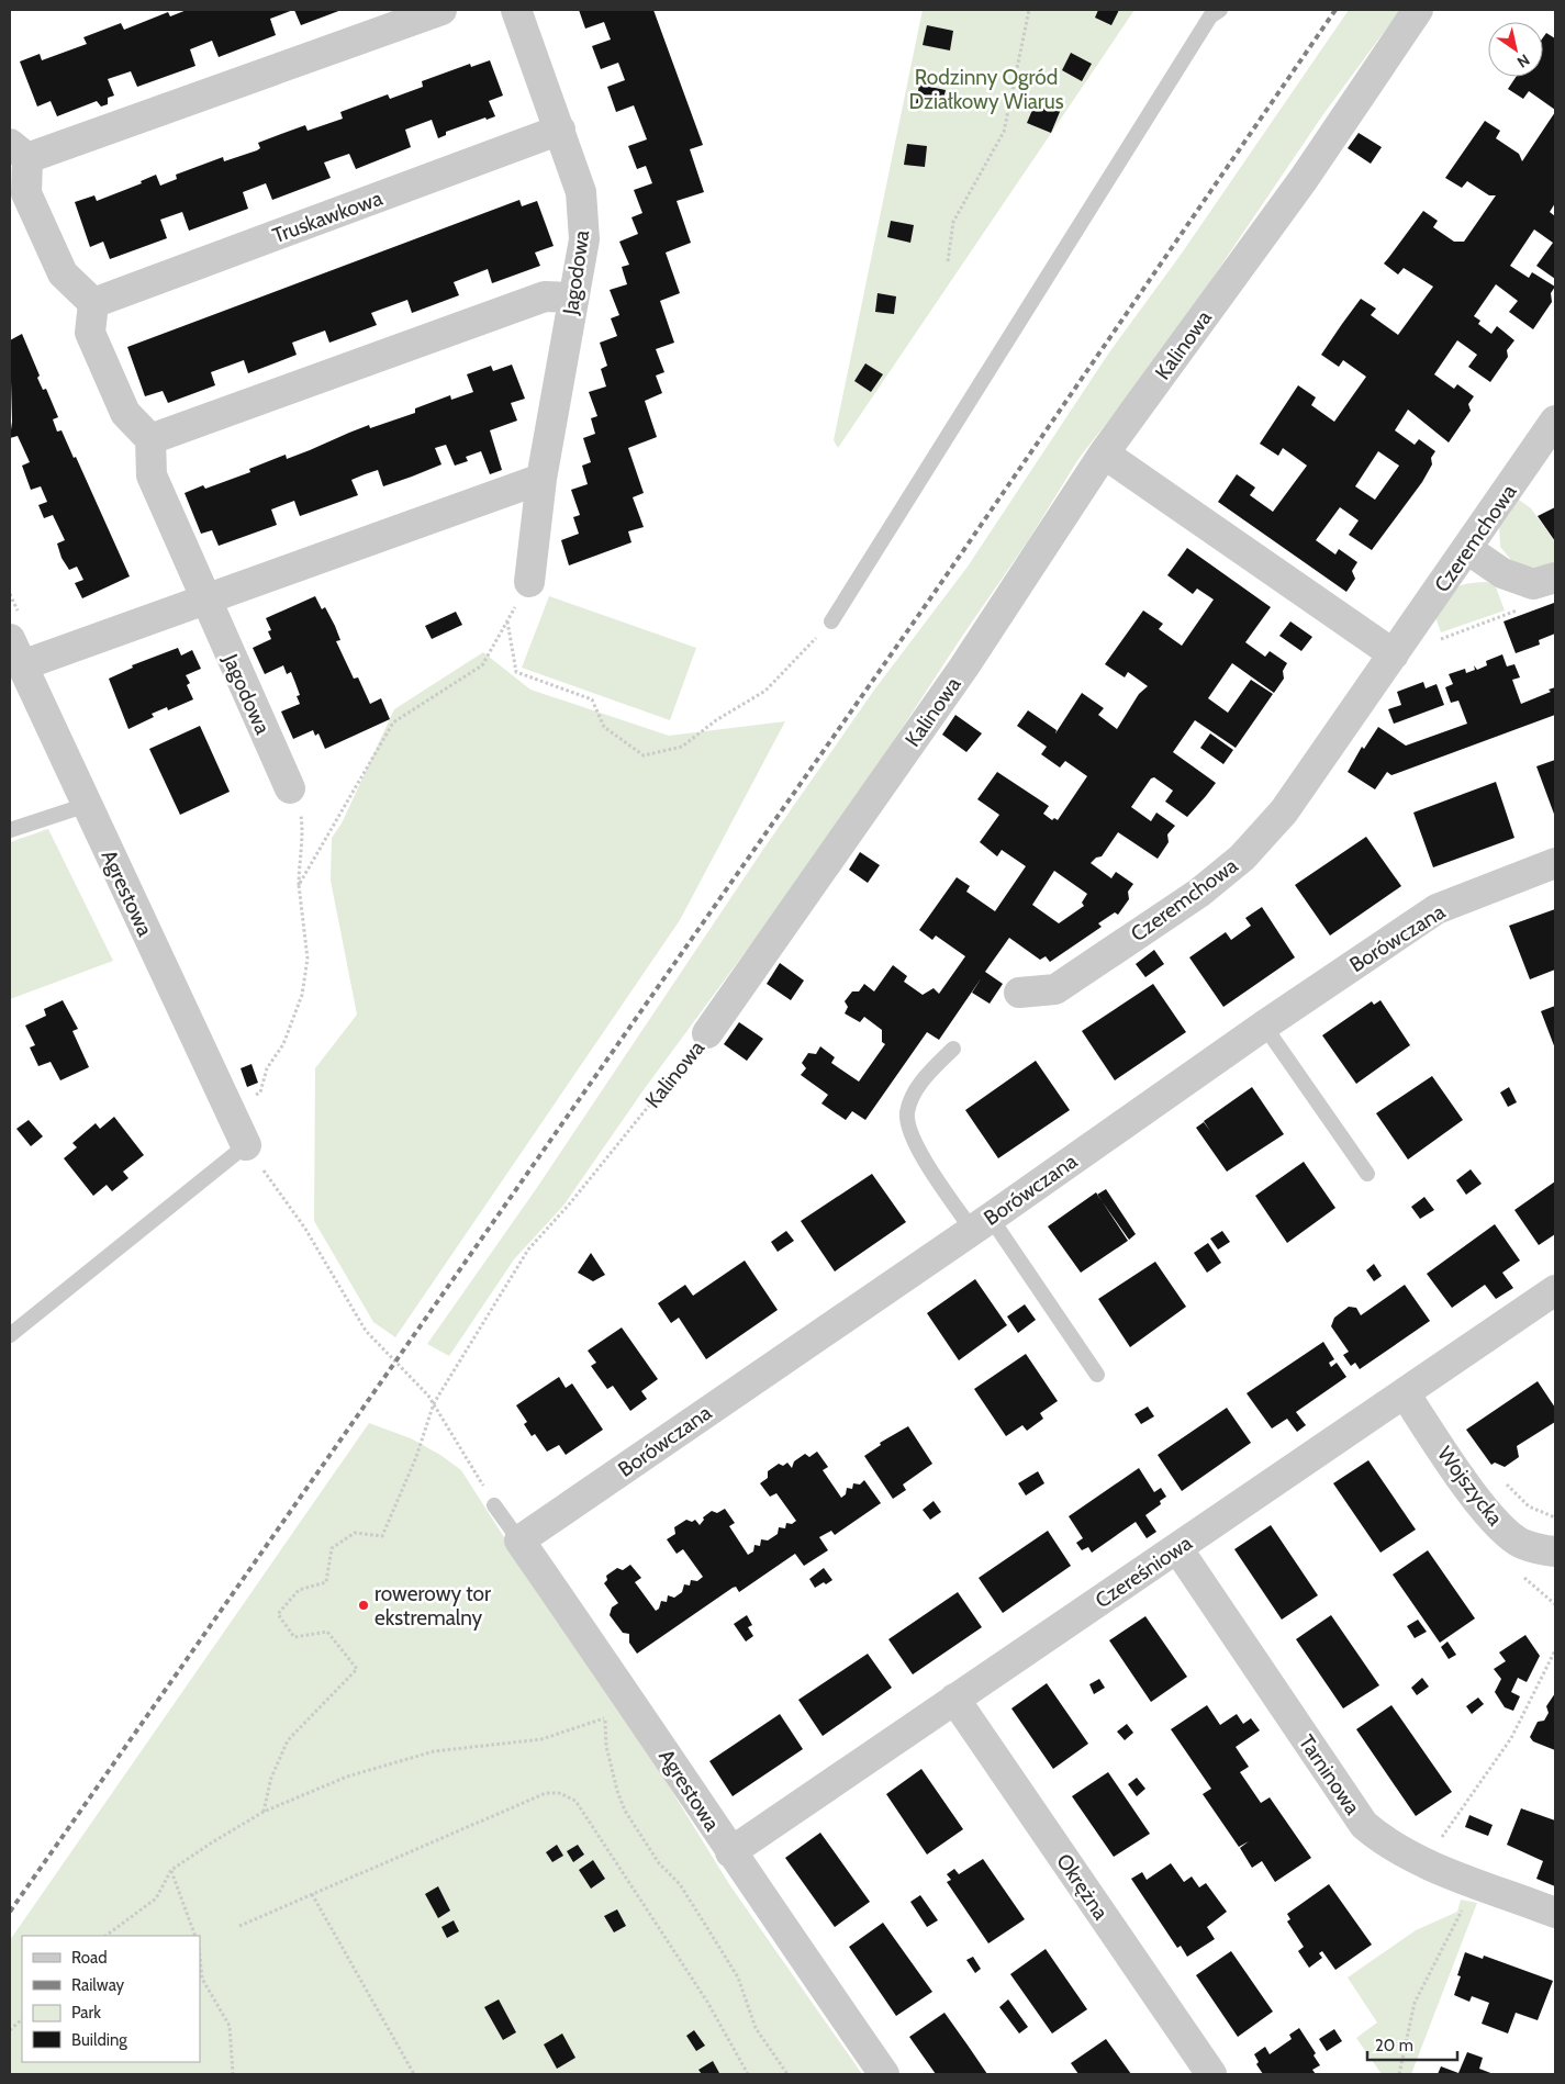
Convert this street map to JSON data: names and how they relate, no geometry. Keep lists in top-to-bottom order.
{
  "streets": {
    "street": [
      "Truskawkowa",
      "Jagodowa",
      "Kalinowa",
      "Czeremchowa",
      "Agrestowa",
      "Borówczana",
      "Wojszycka",
      "Czereśniowa",
      "Tarninowa",
      "Okrężna"
    ]
  },
  "crossings": [
    ["Truskawkowa", "Jagodowa"],
    ["Agrestowa", "Borówczana"],
    ["Agrestowa", "Czereśniowa"],
    ["Wojszycka", "Czereśniowa"],
    ["Czereśniowa", "Tarninowa"],
    ["Czereśniowa", "Okrężna"]
  ],
  "parks": ["Rodzinny Ogród Działkowy Wiarus"],
  "places": ["rowerowy tor ekstremalny"],
  "legend": [
    "Road",
    "Railway",
    "Park",
    "Building"
  ],
  "scale_bar": "20 m",
  "north": "bottom right"
}
